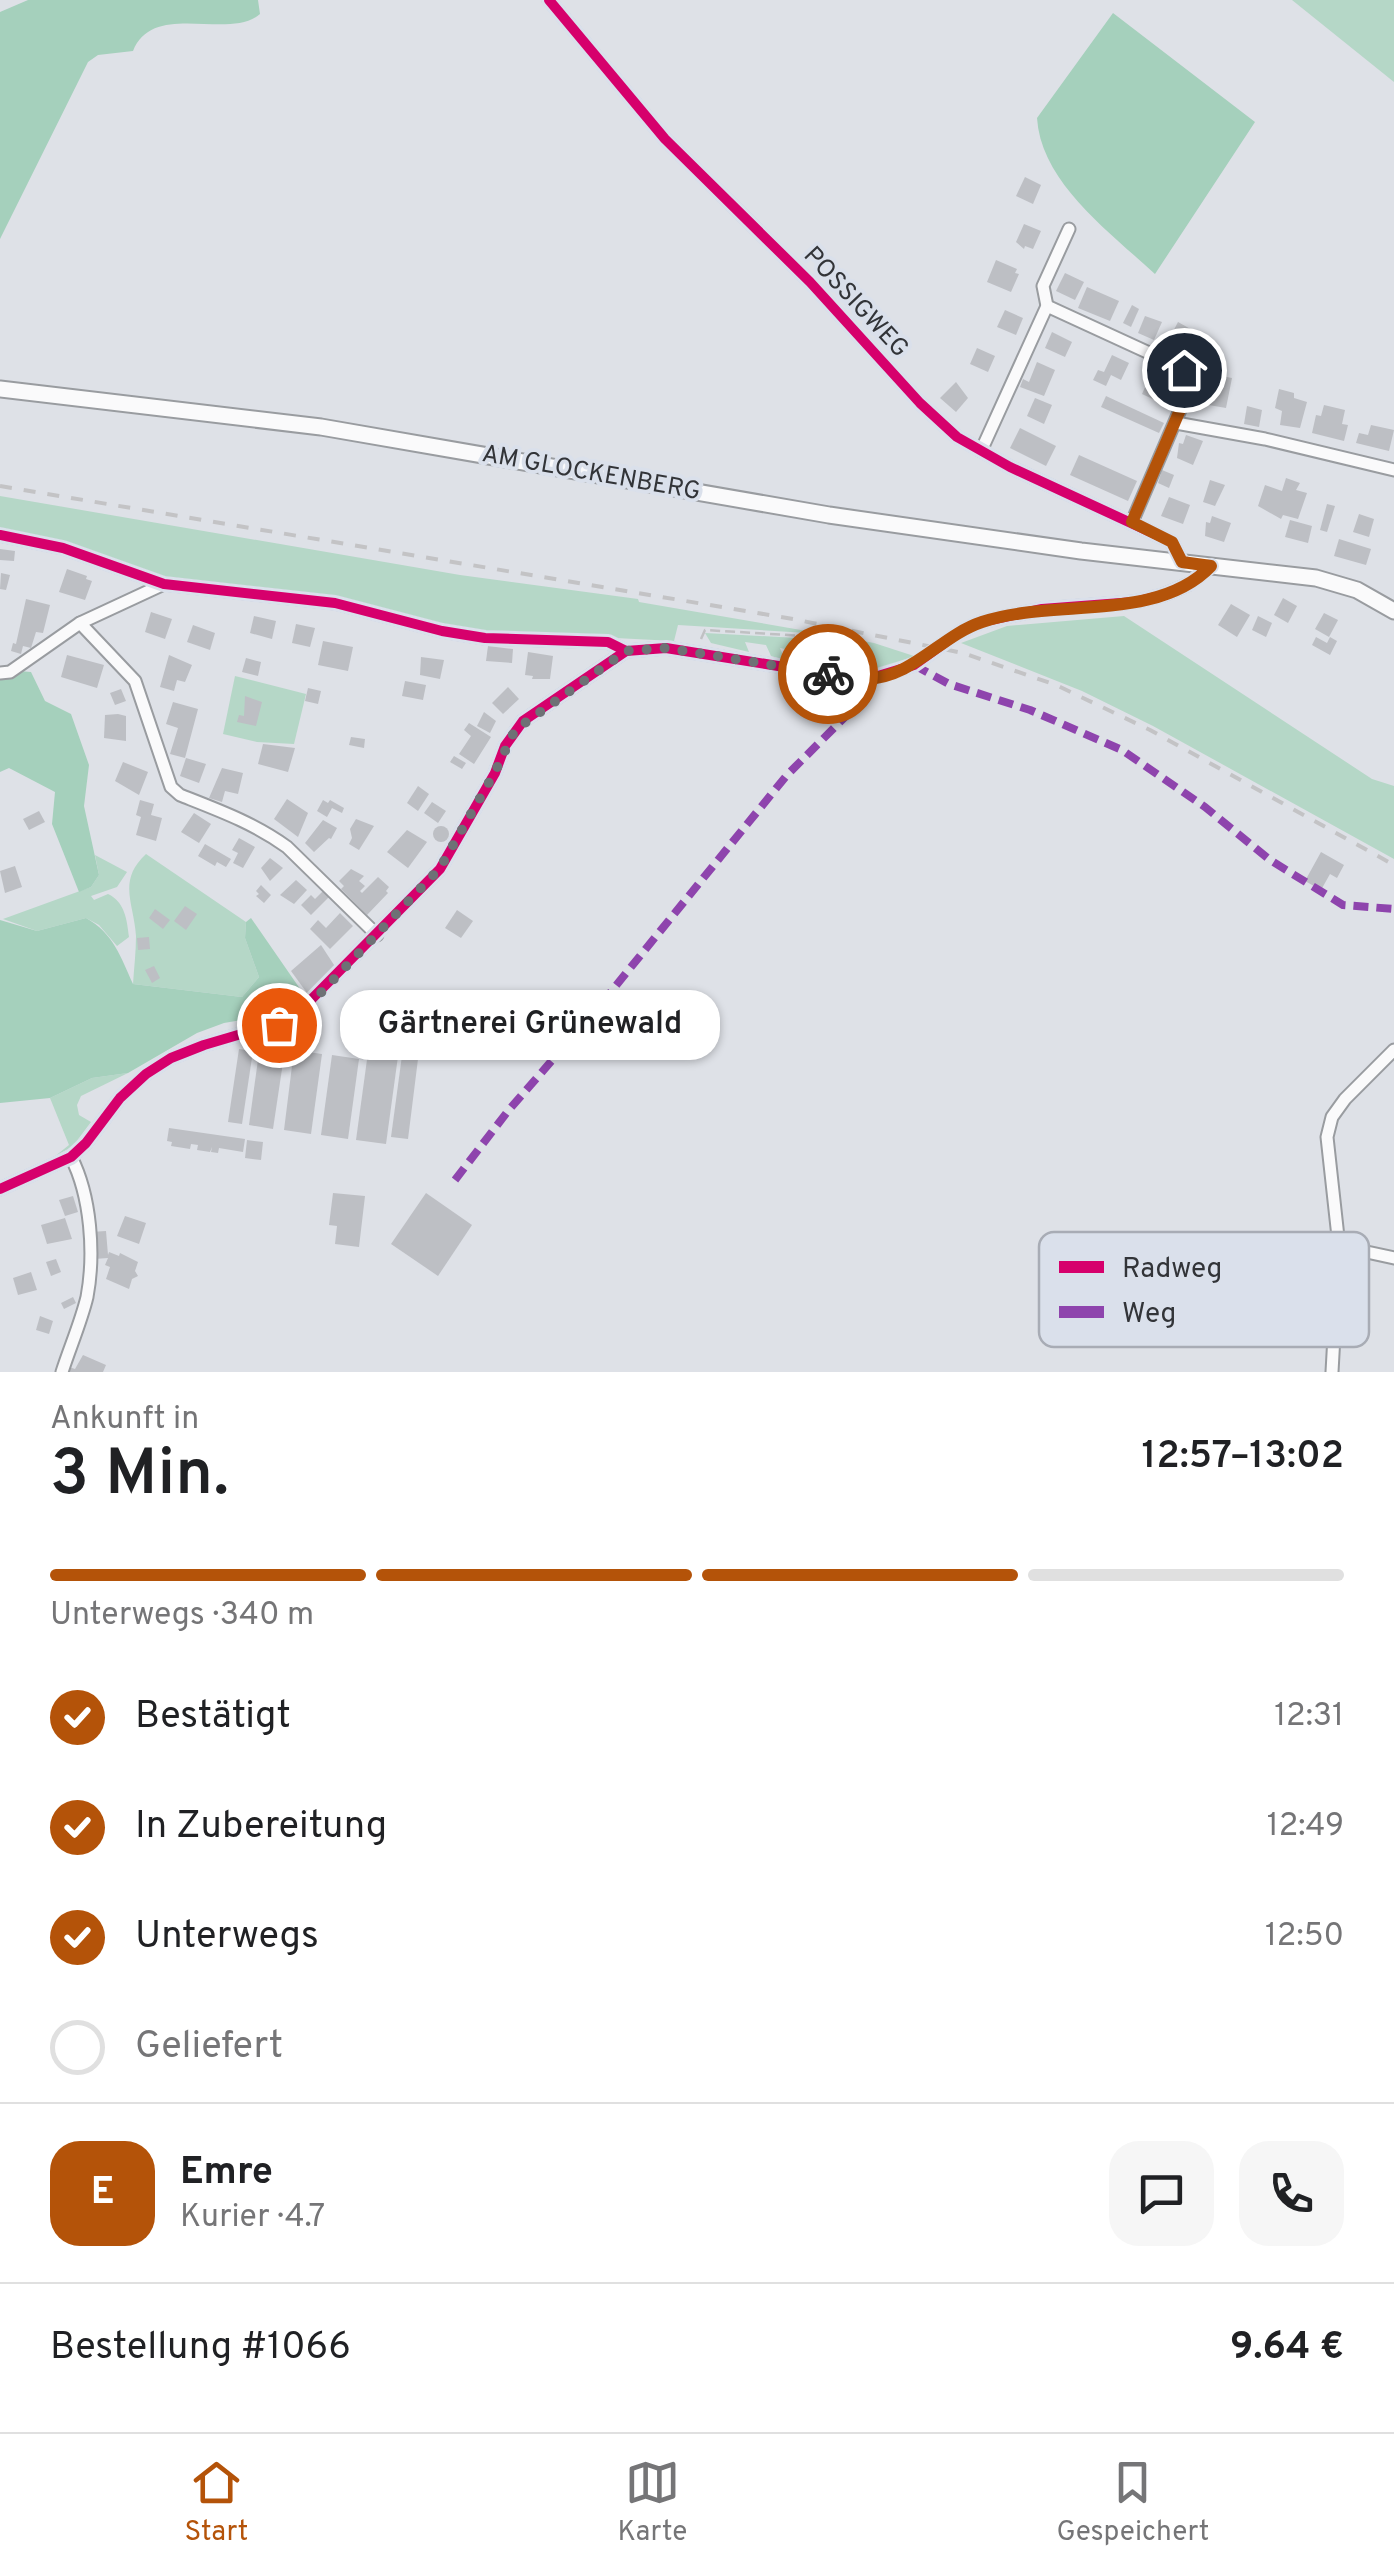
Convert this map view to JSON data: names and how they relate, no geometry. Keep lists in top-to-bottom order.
{
  "streets": {
    "main road": ["AM GLOCKENBERG"],
    "street": ["POSSIGWEG"]
  },
  "crossings": [
    ["POSSIGWEG", "AM GLOCKENBERG"]
  ],
  "places": ["Gärtnerei Grünewald"],
  "legend": ["Radweg", "Weg"],
  "page": {
    "bubble": "Gärtnerei Grünewald",
    "heading": ["3 Min.", "Ankunft in", "12:57–13:02"],
    "panel": [
      "Emre",
      "Kurier · 4.7",
      "Bestellung #1066",
      "9.64 €"
    ],
    "bar": "Unterwegs · 340 m",
    "list": [
      ["Bestätigt", "12:31"],
      ["In Zubereitung", "12:49"],
      ["Unterwegs", "12:50"],
      "Geliefert"
    ],
    "round": "E",
    "tabs": ["Start", "Karte", "Gespeichert"]
  }
}
